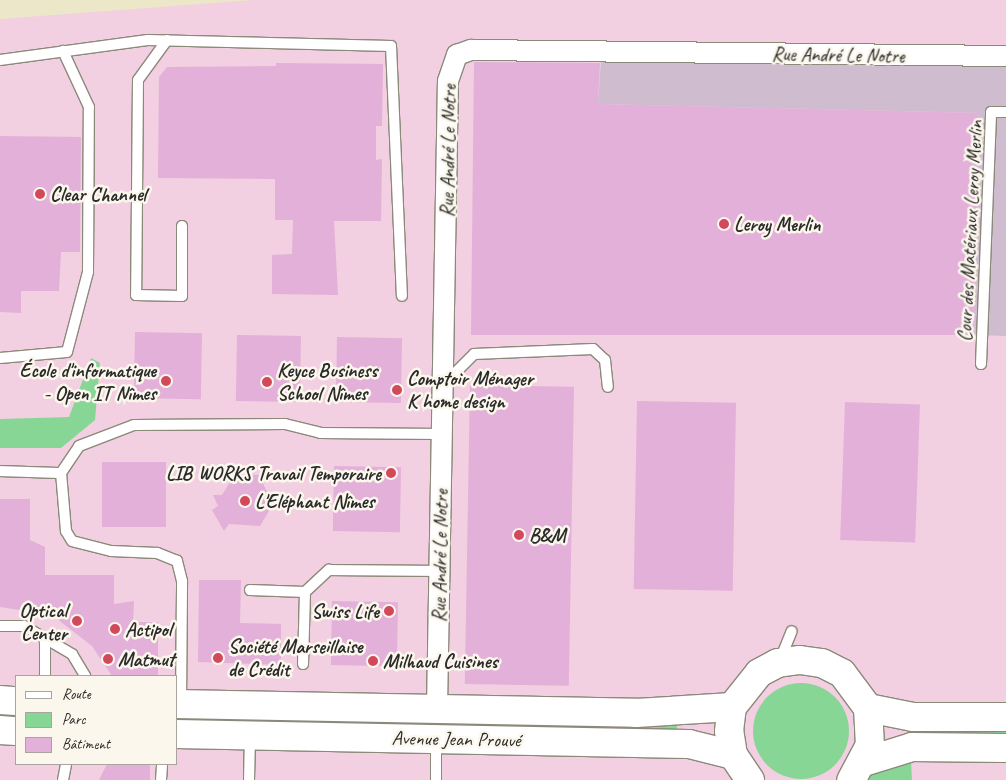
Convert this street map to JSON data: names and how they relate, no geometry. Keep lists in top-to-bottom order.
{
  "streets": {
    "main road": ["Avenue Jean Prouvé"],
    "street": ["Rue André Le Notre"],
    "lane": ["Cour des Matériaux Leroy Merlin"]
  },
  "crossings": [
    ["Rue André Le Notre", "Avenue Jean Prouvé"]
  ],
  "places": [
    "Clear Channel",
    "Leroy Merlin",
    "École d'informatique - Open IT Nîmes",
    "Keyce Business School Nîmes",
    "Comptoir Ménager K home design",
    "LIB WORKS Travail Temporaire",
    "L'Eléphant Nîmes",
    "B&M",
    "Swiss Life",
    "Optical Center",
    "Actipol",
    "Société Marseillaise de Crédit",
    "Matmut",
    "Milhaud Cuisines"
  ],
  "legend": ["Route", "Parc", "Bâtiment"]
}
